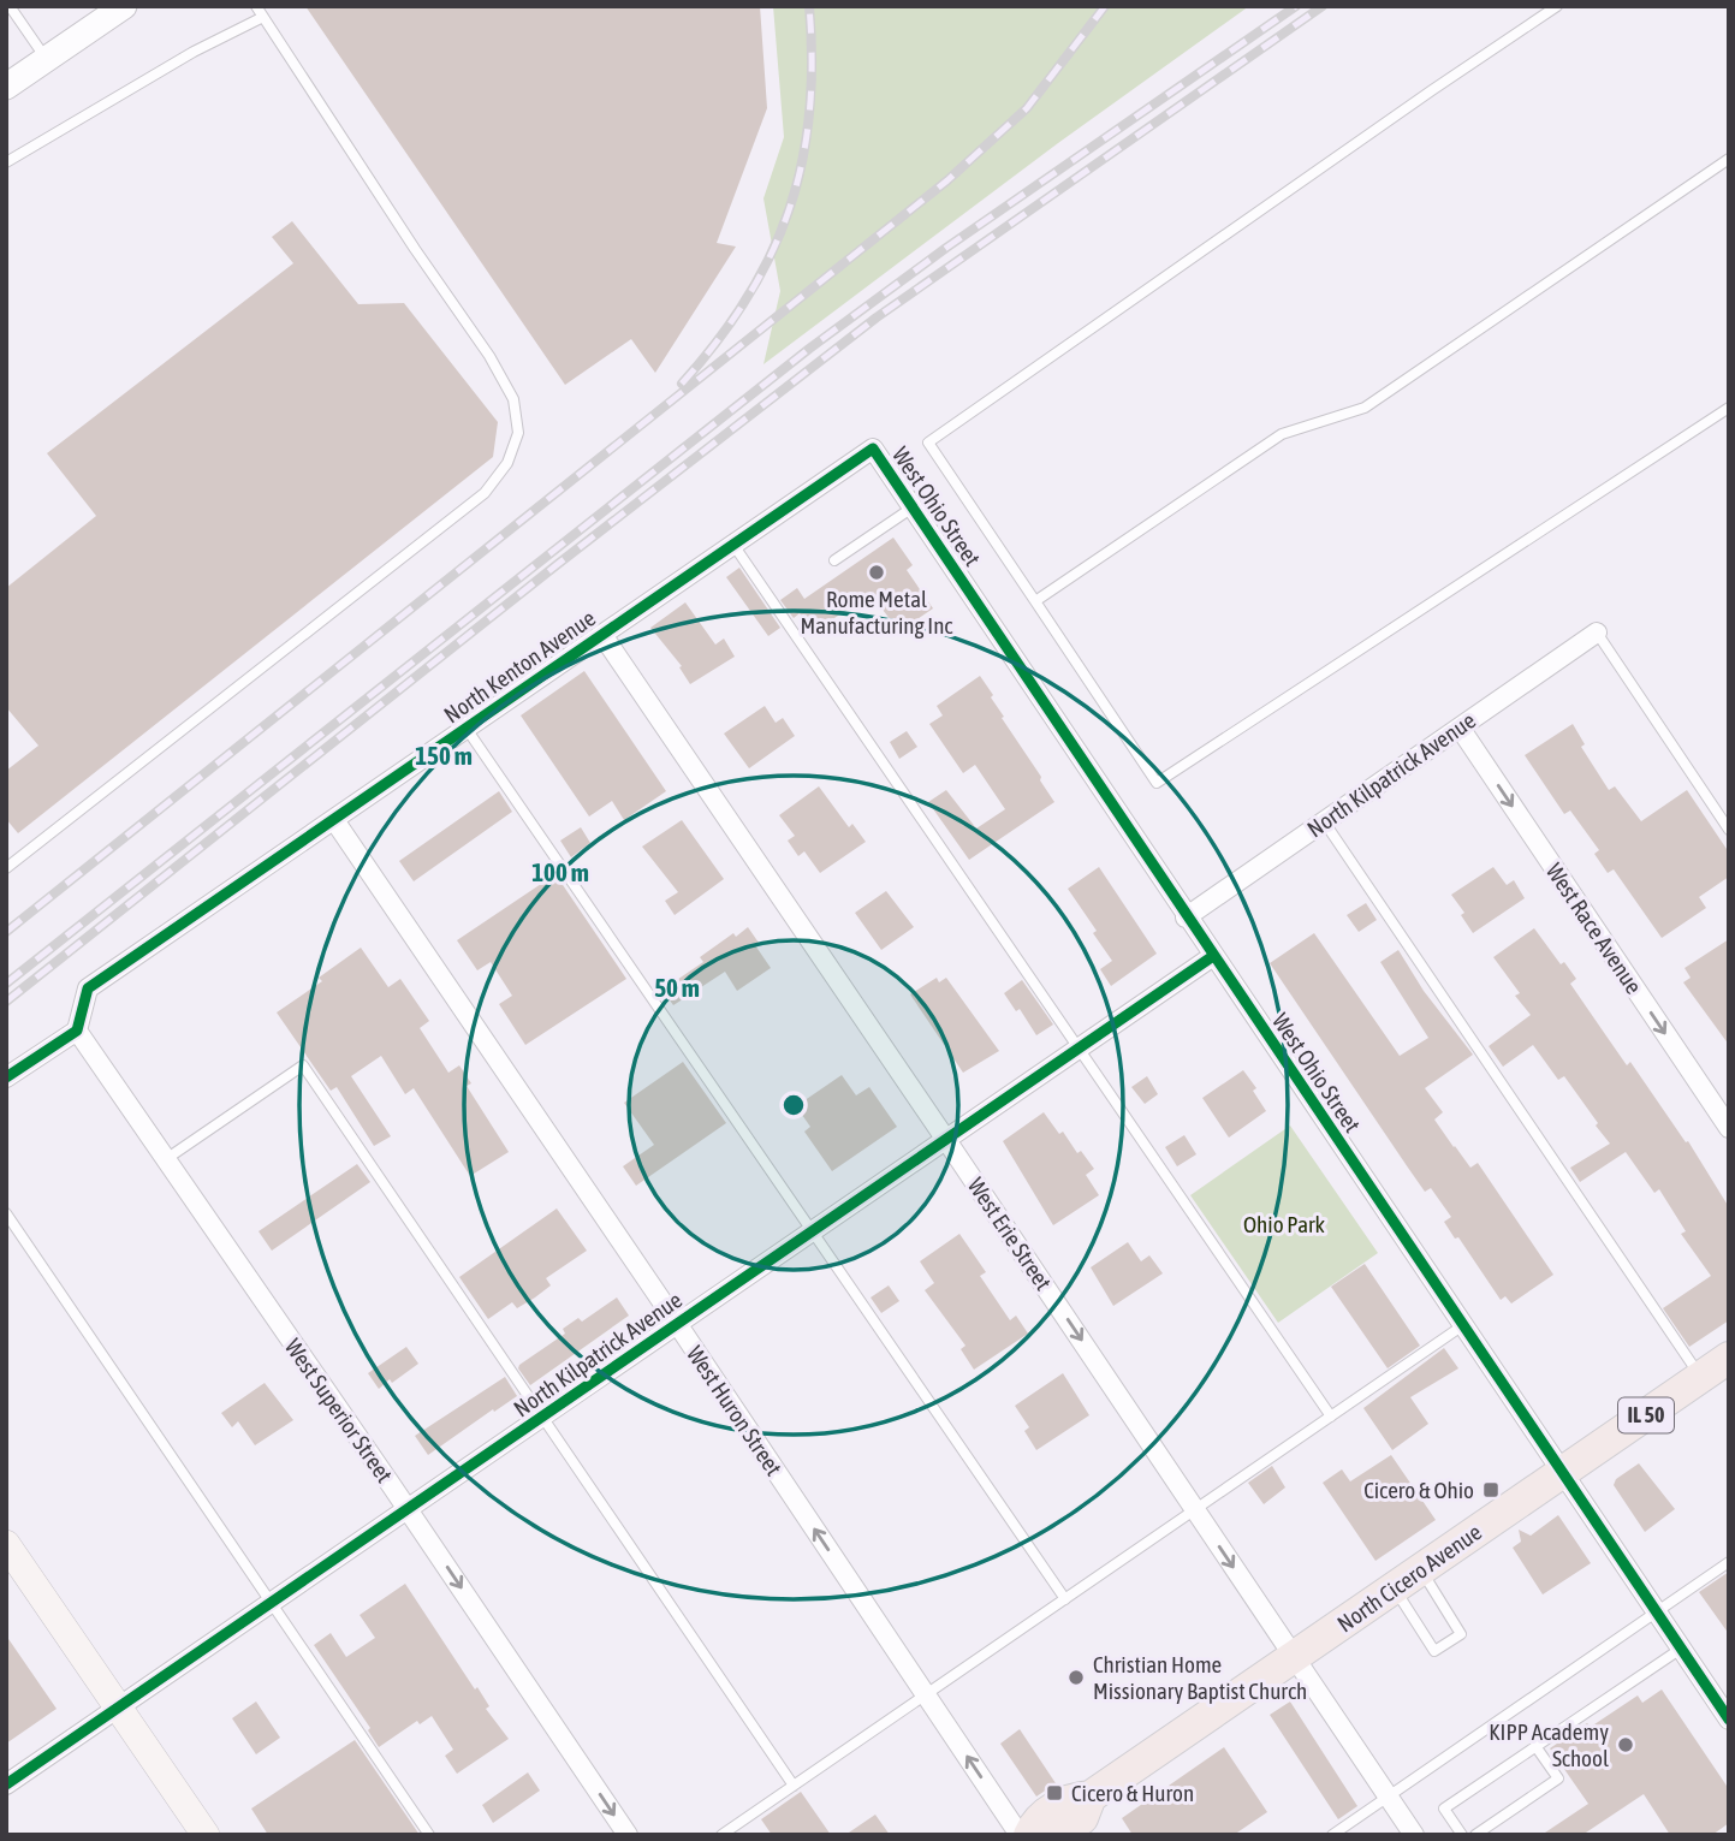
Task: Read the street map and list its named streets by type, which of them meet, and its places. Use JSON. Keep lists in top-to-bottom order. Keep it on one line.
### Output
{"streets":{"main road":["IL 50","North Cicero Avenue"],"street":["West Ohio Street","North Kenton Avenue","North Kilpatrick Avenue","West Race Avenue","West Erie Street","West Superior Street","West Huron Street"]},"crossings":[["West Ohio Street","North Kenton Avenue"],["West Ohio Street","North Kilpatrick Avenue"],["West Ohio Street","North Cicero Avenue"],["North Kenton Avenue","West Erie Street"],["North Kenton Avenue","West Superior Street"],["North Kenton Avenue","West Huron Street"],["North Kilpatrick Avenue","West Race Avenue"],["North Kilpatrick Avenue","West Erie Street"],["North Kilpatrick Avenue","West Superior Street"],["North Kilpatrick Avenue","West Huron Street"],["West Erie Street","North Cicero Avenue"]],"one_way":["West Race Avenue","West Erie Street","West Superior Street","West Huron Street"],"parks":["Ohio Park"],"places":{"other":["Rome Metal Manufacturing Inc","Christian Home Missionary Baptist Church","KIPP Academy School"],"transit":["Cicero & Ohio","Cicero & Huron"]},"rings":["150 m","100 m","50 m"]}
